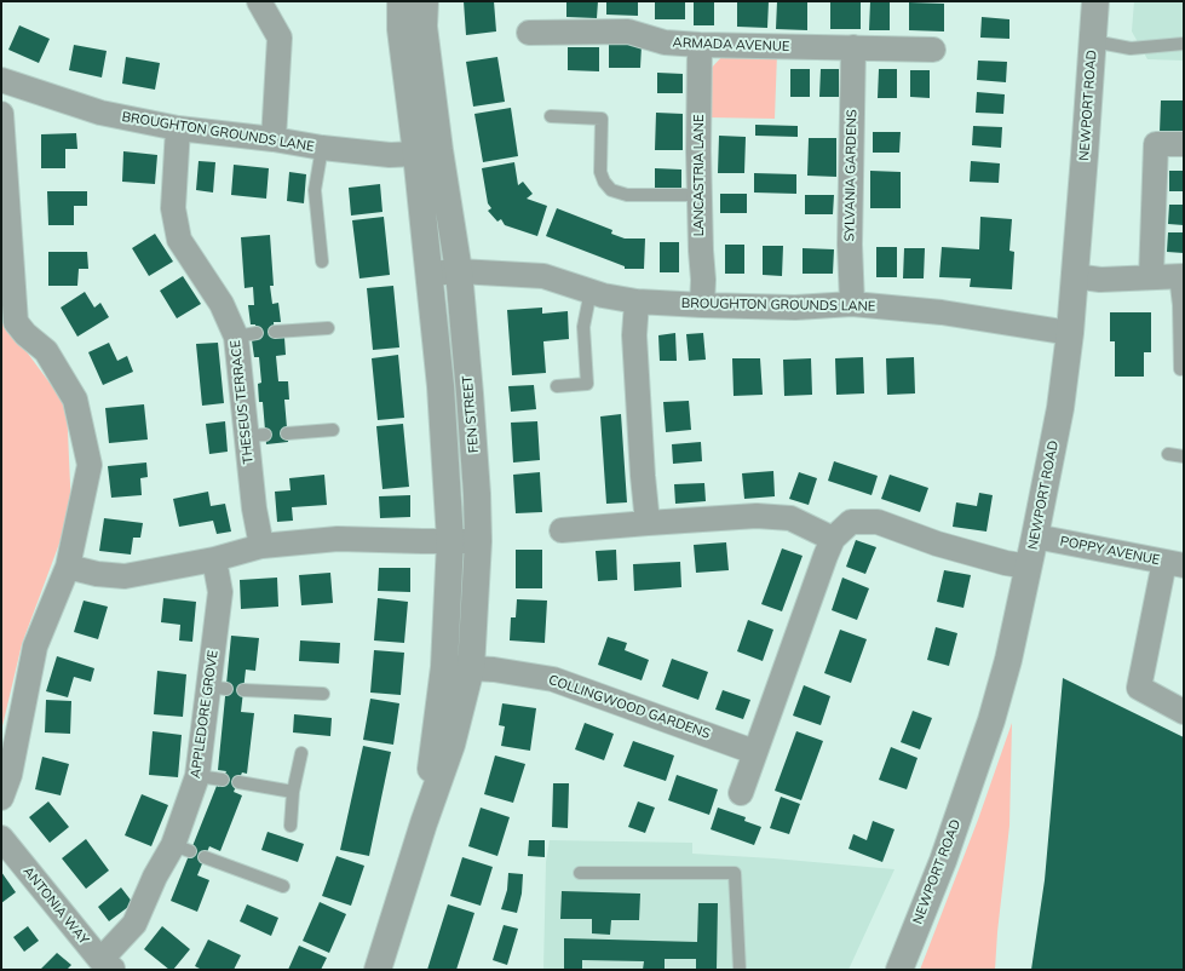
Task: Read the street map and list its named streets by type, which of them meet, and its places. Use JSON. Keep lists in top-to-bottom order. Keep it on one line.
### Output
{"streets":{"street":["ARMADA AVENUE","NEWPORT ROAD","BROUGHTON GROUNDS LANE","LANCASTRIA LANE","SYLVANIA GARDENS","THESEUS TERRACE","FEN STREET","POPPY AVENUE","COLLINGWOOD GARDENS","APPLEDORE GROVE","ANTONIA WAY"]},"crossings":[["ARMADA AVENUE","LANCASTRIA LANE"],["ARMADA AVENUE","SYLVANIA GARDENS"],["NEWPORT ROAD","BROUGHTON GROUNDS LANE"],["NEWPORT ROAD","POPPY AVENUE"],["BROUGHTON GROUNDS LANE","LANCASTRIA LANE"],["BROUGHTON GROUNDS LANE","SYLVANIA GARDENS"],["BROUGHTON GROUNDS LANE","THESEUS TERRACE"],["BROUGHTON GROUNDS LANE","FEN STREET"],["FEN STREET","COLLINGWOOD GARDENS"],["APPLEDORE GROVE","ANTONIA WAY"]]}
